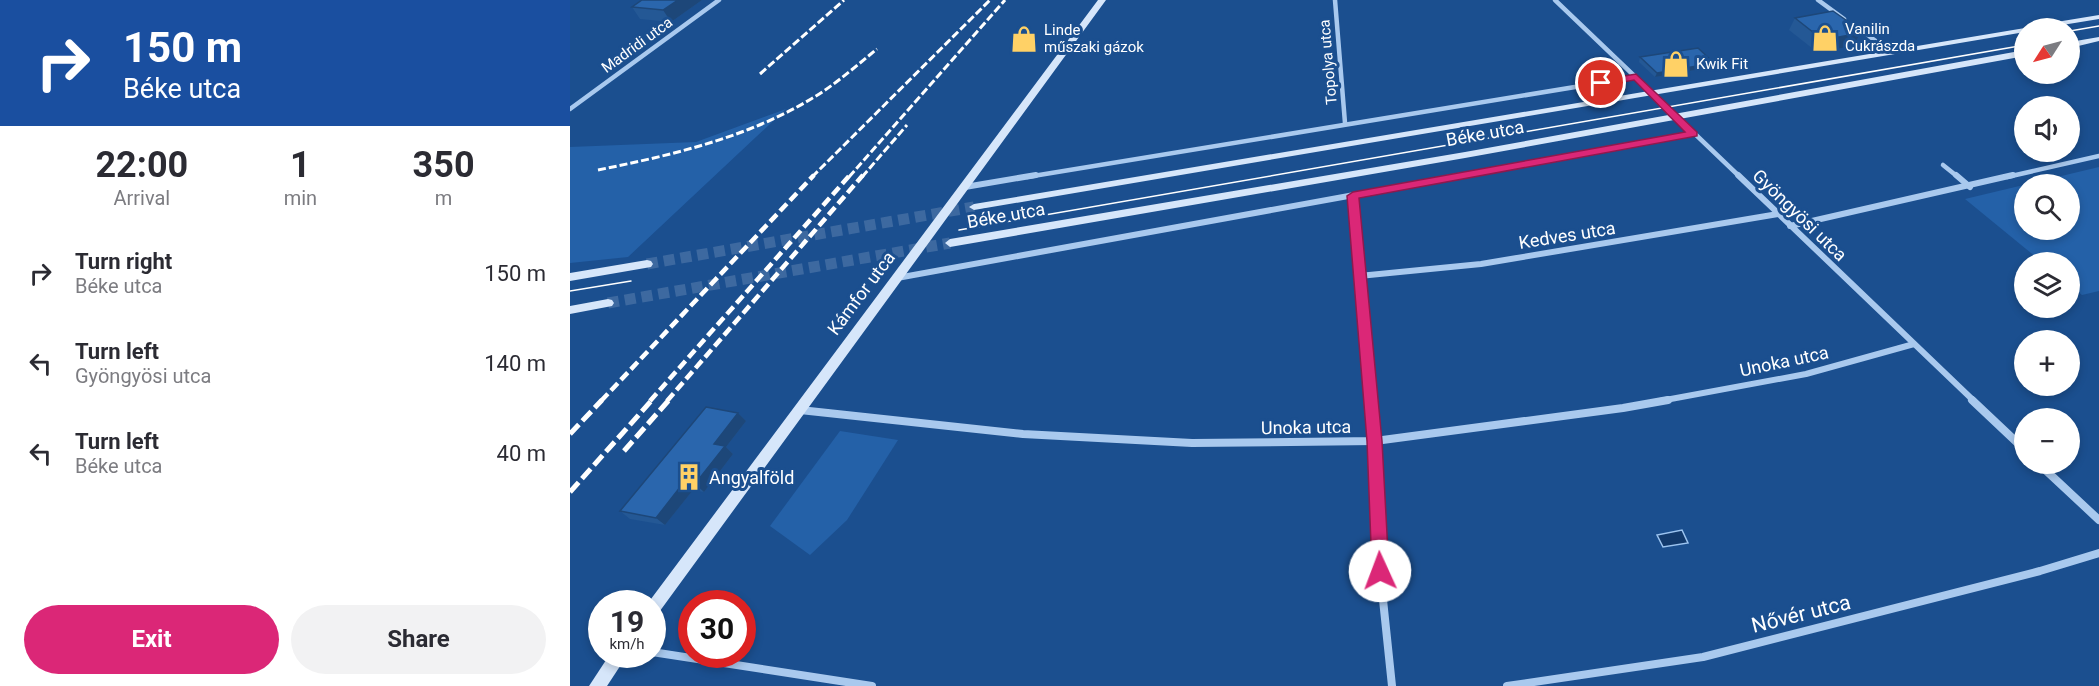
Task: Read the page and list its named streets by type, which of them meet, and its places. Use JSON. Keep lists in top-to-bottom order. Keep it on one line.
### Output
{"streets":{"main road":["Béke utca","Kámfor utca"],"street":["Madridi utca","Topolya utca","Gyöngyösi utca","Kedves utca","Unoka utca","Nővér utca"]},"crossings":[["Topolya utca","Béke utca"],["Béke utca","Gyöngyösi utca"],["Béke utca","Kámfor utca"],["Gyöngyösi utca","Kedves utca"],["Gyöngyösi utca","Unoka utca"],["Kámfor utca","Unoka utca"]],"places":{"shop":["Vanilin Cukrászda","Linde műszaki gázok","Kwik Fit"],"building":["Angyalföld"]},"north":"bottom left","page":{"turn":["150 m","Béke utca"],"map_buttons":["+","−"],"eta":["22:00","Arrival","1","min","350","m"],"list":[{"name":"Turn right","note":"Béke utca","value":"150 m"},{"name":"Turn left","note":"Gyöngyösi utca","value":"140 m"},{"name":"Turn left","note":"Béke utca","value":"40 m"}],"speed":"19 km/h","limit":"30","buttons":["Exit","Share"]}}
